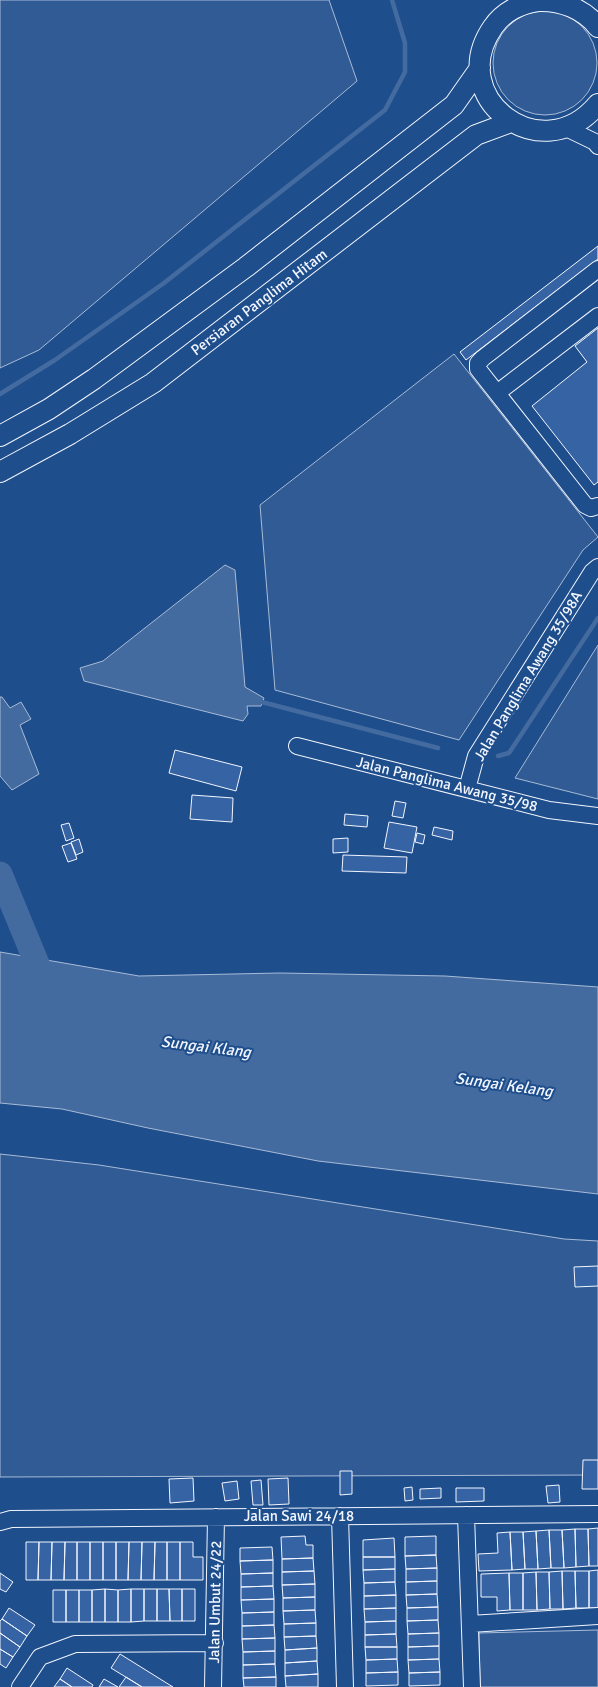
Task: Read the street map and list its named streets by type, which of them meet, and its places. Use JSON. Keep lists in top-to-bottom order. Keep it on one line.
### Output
{"streets":{"main road":["Persiaran Panglima Hitam"],"street":["Jalan Panglima Awang 35/98A","Jalan Panglima Awang 35/98","Jalan Sawi 24/18","Jalan Umbut 24/22"]},"crossings":[["Jalan Panglima Awang 35/98A","Jalan Panglima Awang 35/98"],["Jalan Sawi 24/18","Jalan Umbut 24/22"]],"water":["Sungai Klang","Sungai Kelang"]}
